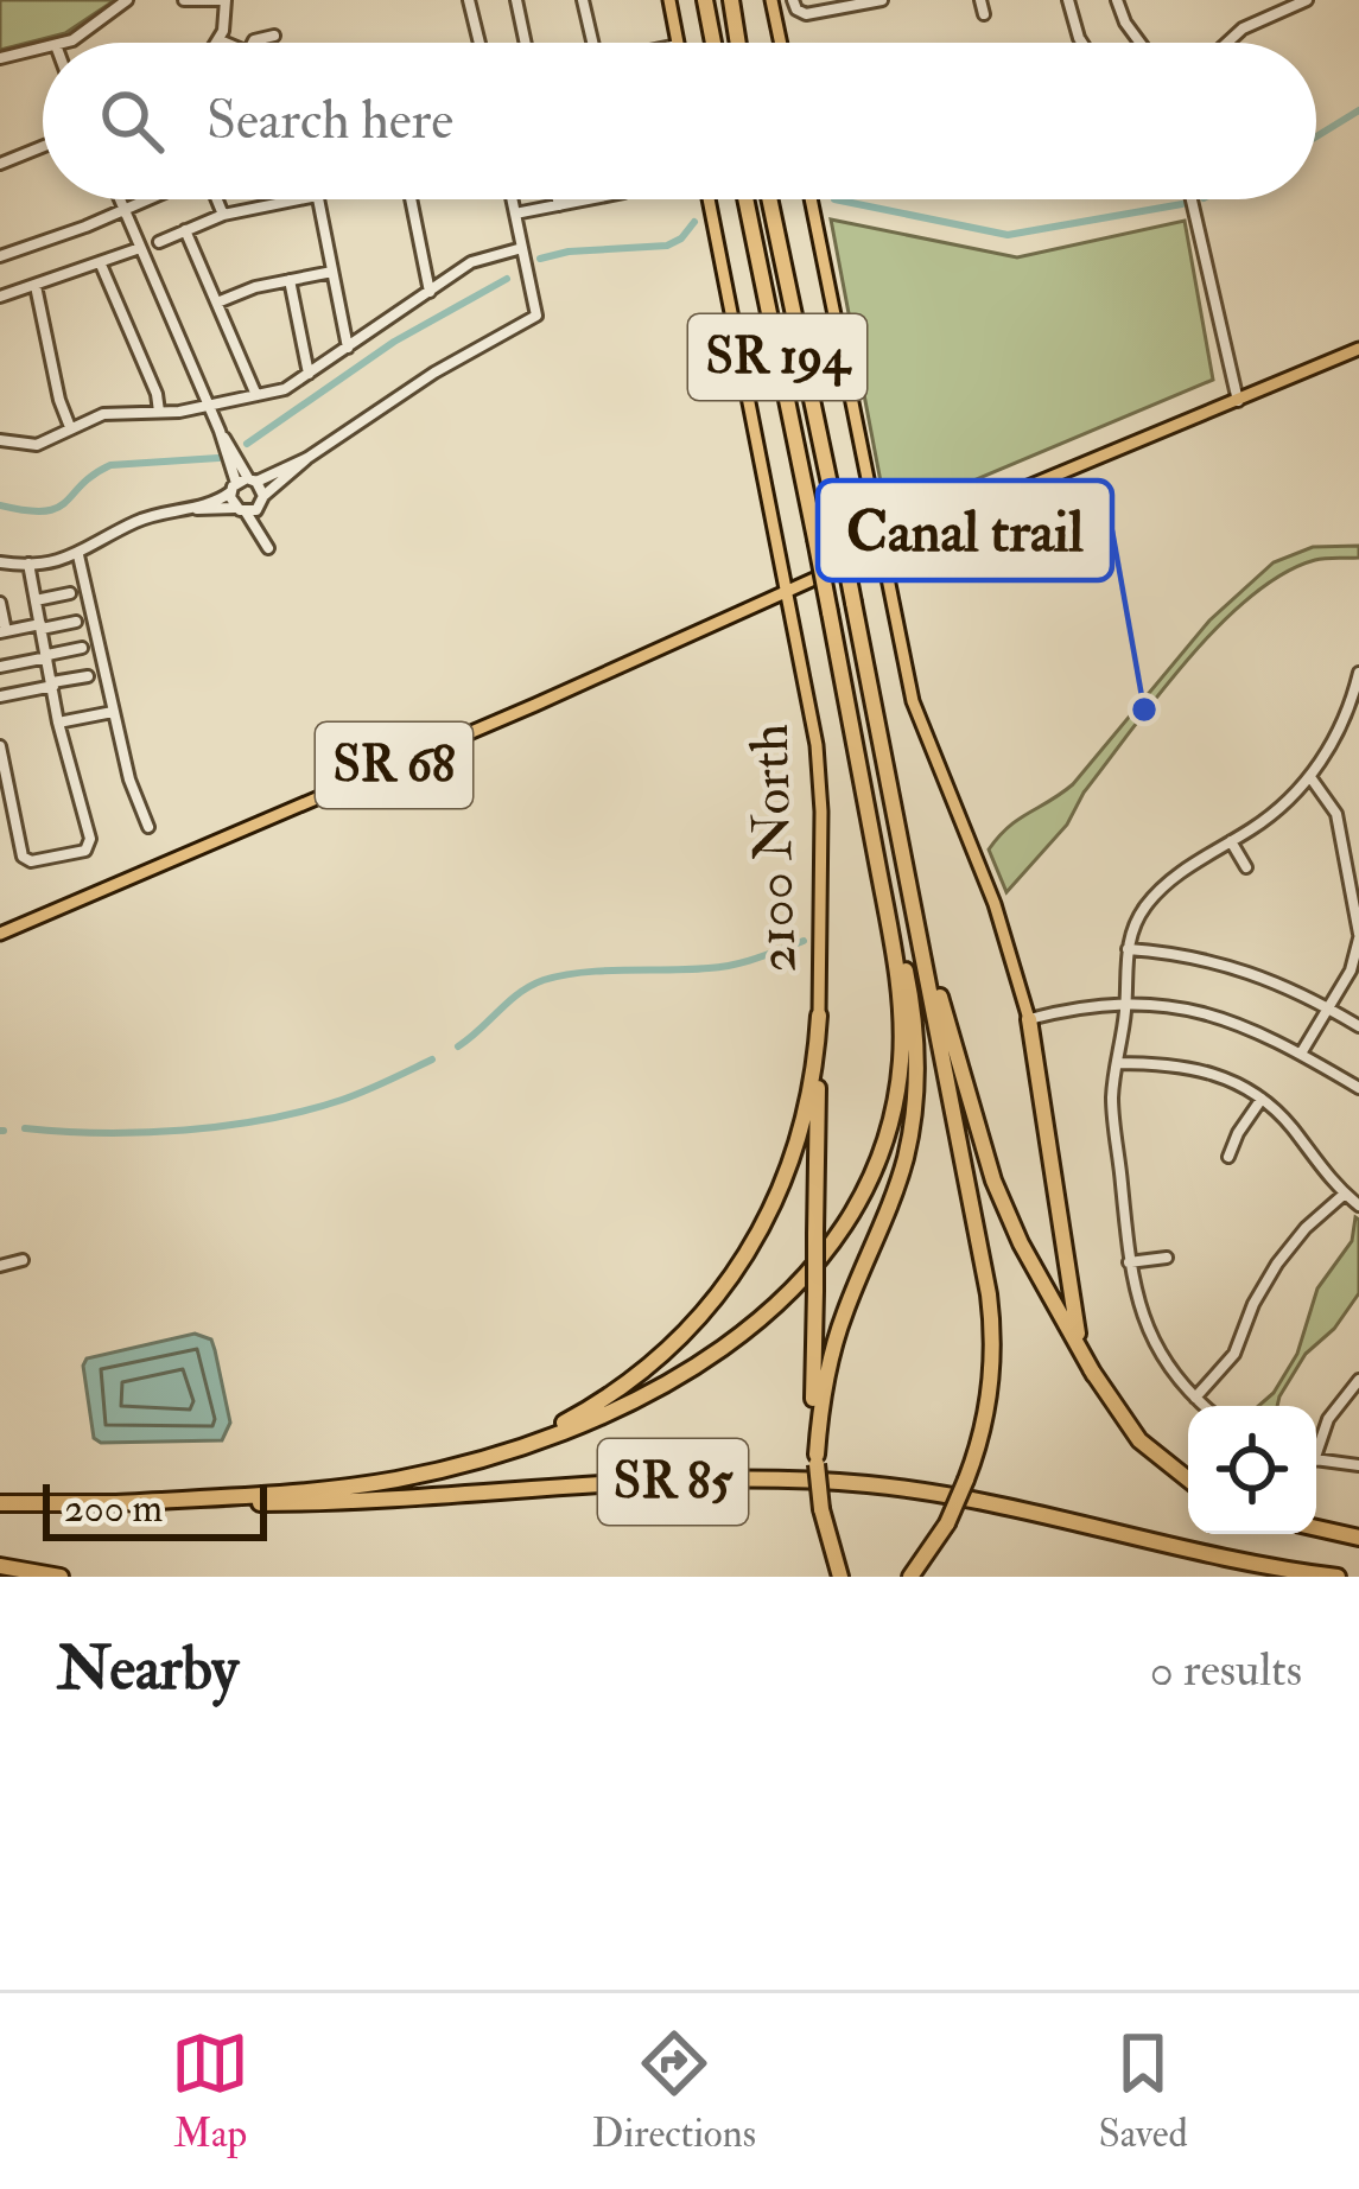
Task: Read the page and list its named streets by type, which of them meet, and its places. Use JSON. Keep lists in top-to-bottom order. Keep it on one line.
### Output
{"streets":{"highway":["SR 194","SR 85"],"main road":["SR 68","2100 North"]},"crossings":[["SR 68","2100 North"]],"places":["Canal trail"],"scale_bar":"200 m","page":{"search":"Search here","scale":"200 m","heading":["Nearby","0 results"],"nav":["Map","Directions","Saved"]}}
